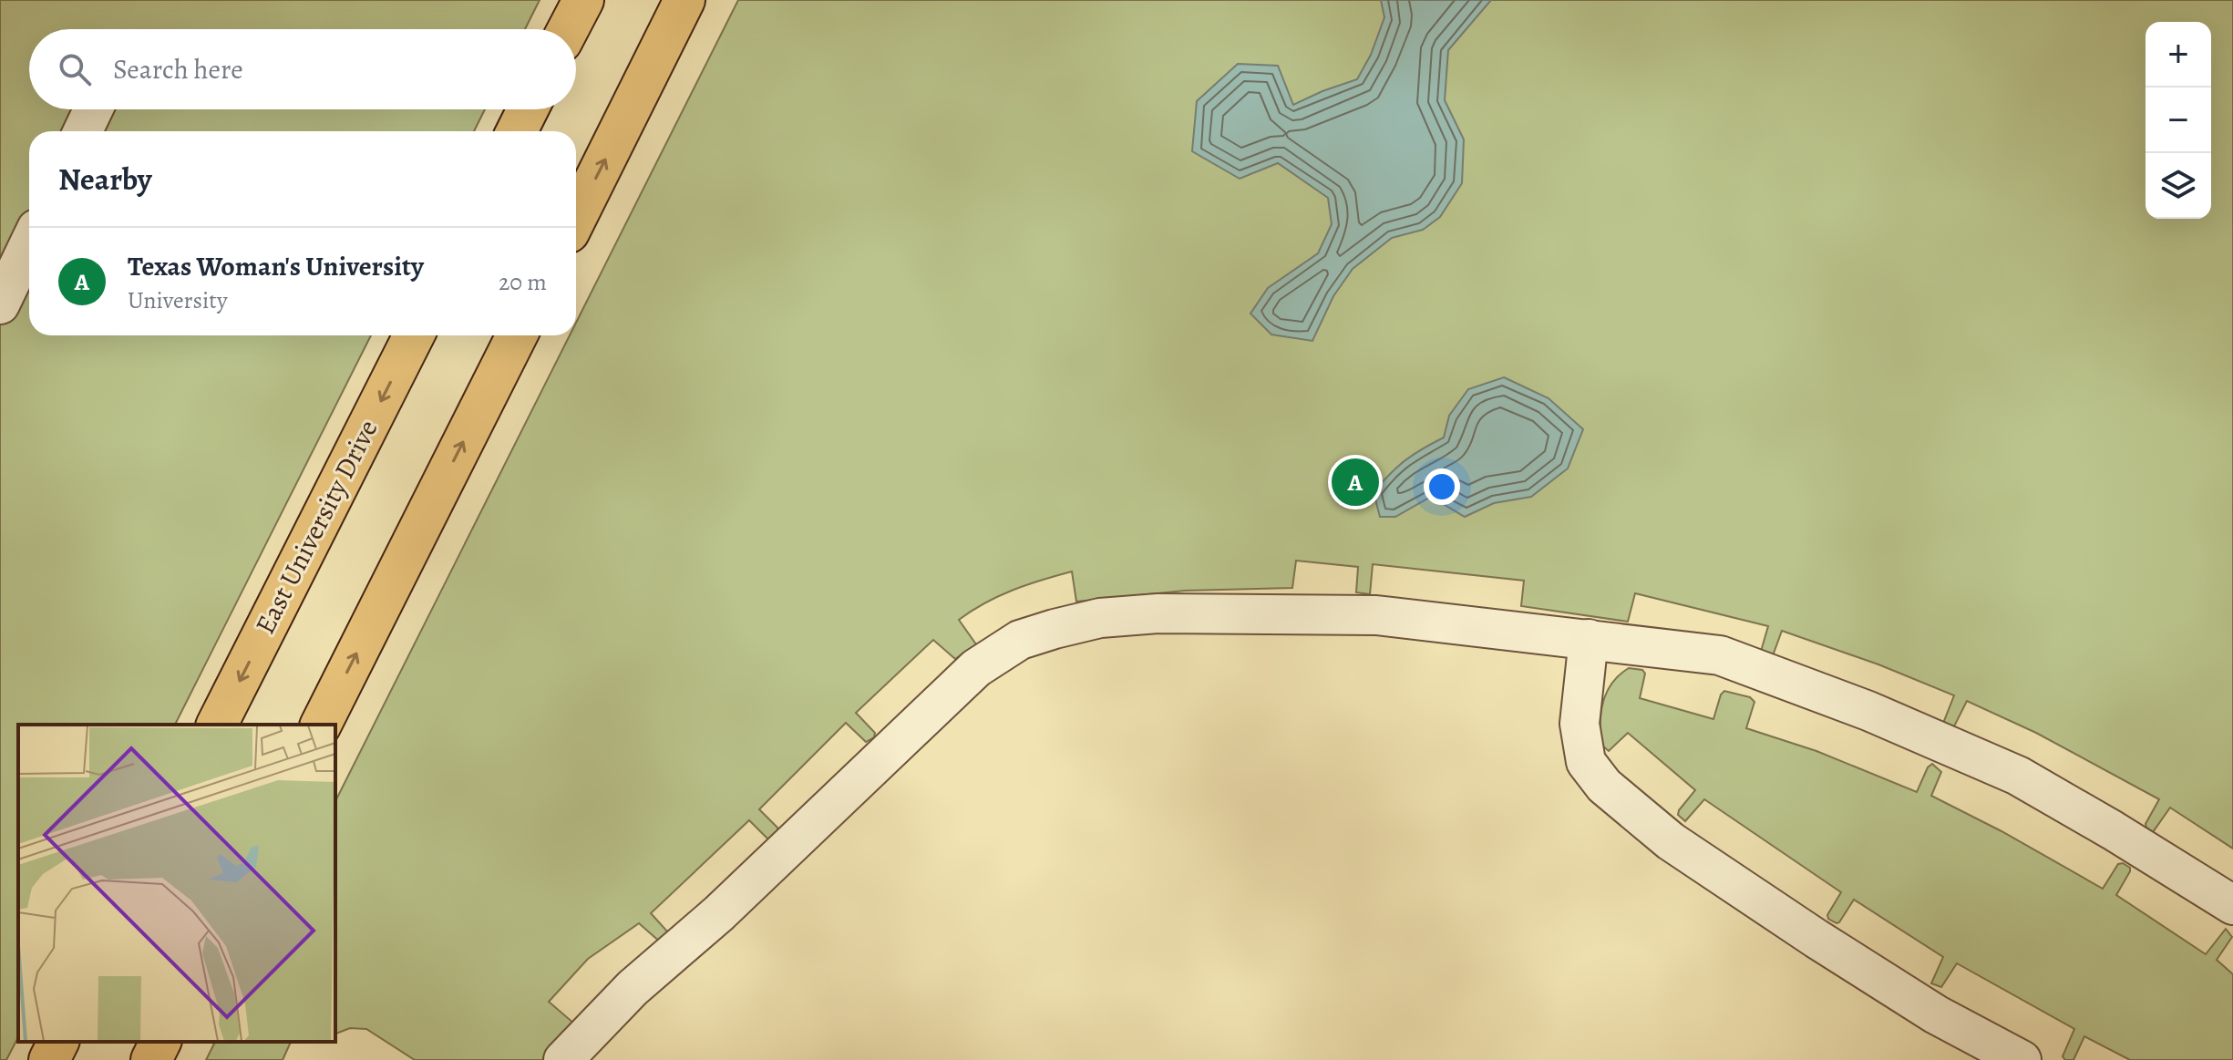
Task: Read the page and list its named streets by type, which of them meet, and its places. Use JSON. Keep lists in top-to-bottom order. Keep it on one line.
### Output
{"streets":{"main road":["East University Drive"]},"page":{"map_buttons":["+","−"],"search":"Search here","heading":"Nearby","list":[{"mark":"A","name":"Texas Woman's University","note":"University","value":"20 m"}],"pins":"A"}}
